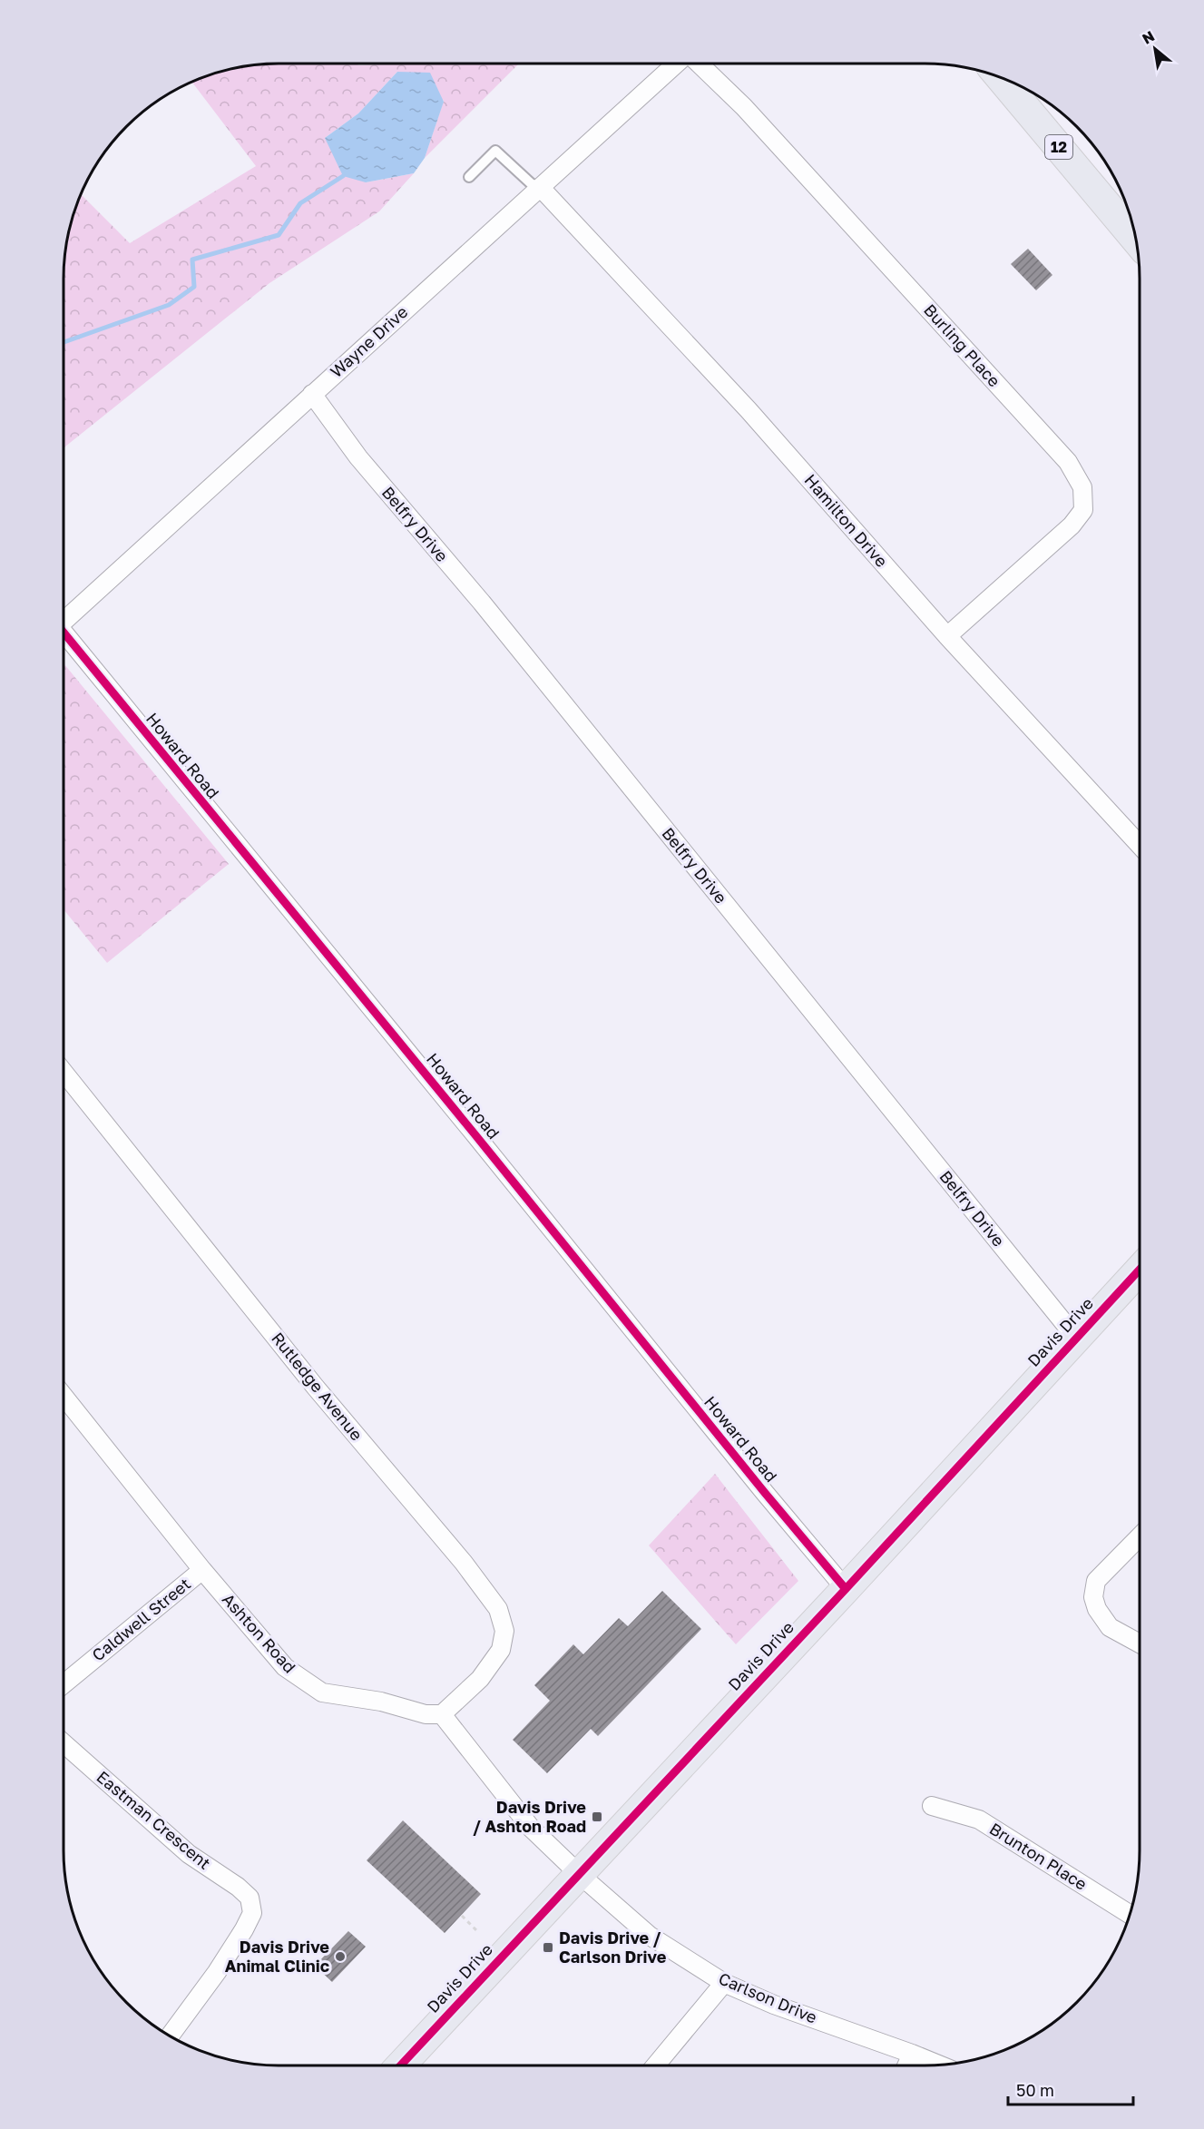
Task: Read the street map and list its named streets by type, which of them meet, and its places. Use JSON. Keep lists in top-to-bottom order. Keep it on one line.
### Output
{"streets":{"main road":["12","Davis Drive"],"street":["Wayne Drive","Burling Place","Hamilton Drive","Belfry Drive","Howard Road","Rutledge Avenue","Caldwell Street","Ashton Road","Eastman Crescent","Brunton Place","Carlson Drive"]},"crossings":[["Wayne Drive","Hamilton Drive"],["Wayne Drive","Belfry Drive"],["Burling Place","Hamilton Drive"],["Belfry Drive","Davis Drive"],["Howard Road","Davis Drive"],["Davis Drive","Carlson Drive"],["Rutledge Avenue","Ashton Road"],["Caldwell Street","Ashton Road"]],"places":{"transit":["Davis Drive / Ashton Road","Davis Drive / Carlson Drive"],"other":["Davis Drive Animal Clinic"]},"scale_bar":"50 m","north":"top left"}
